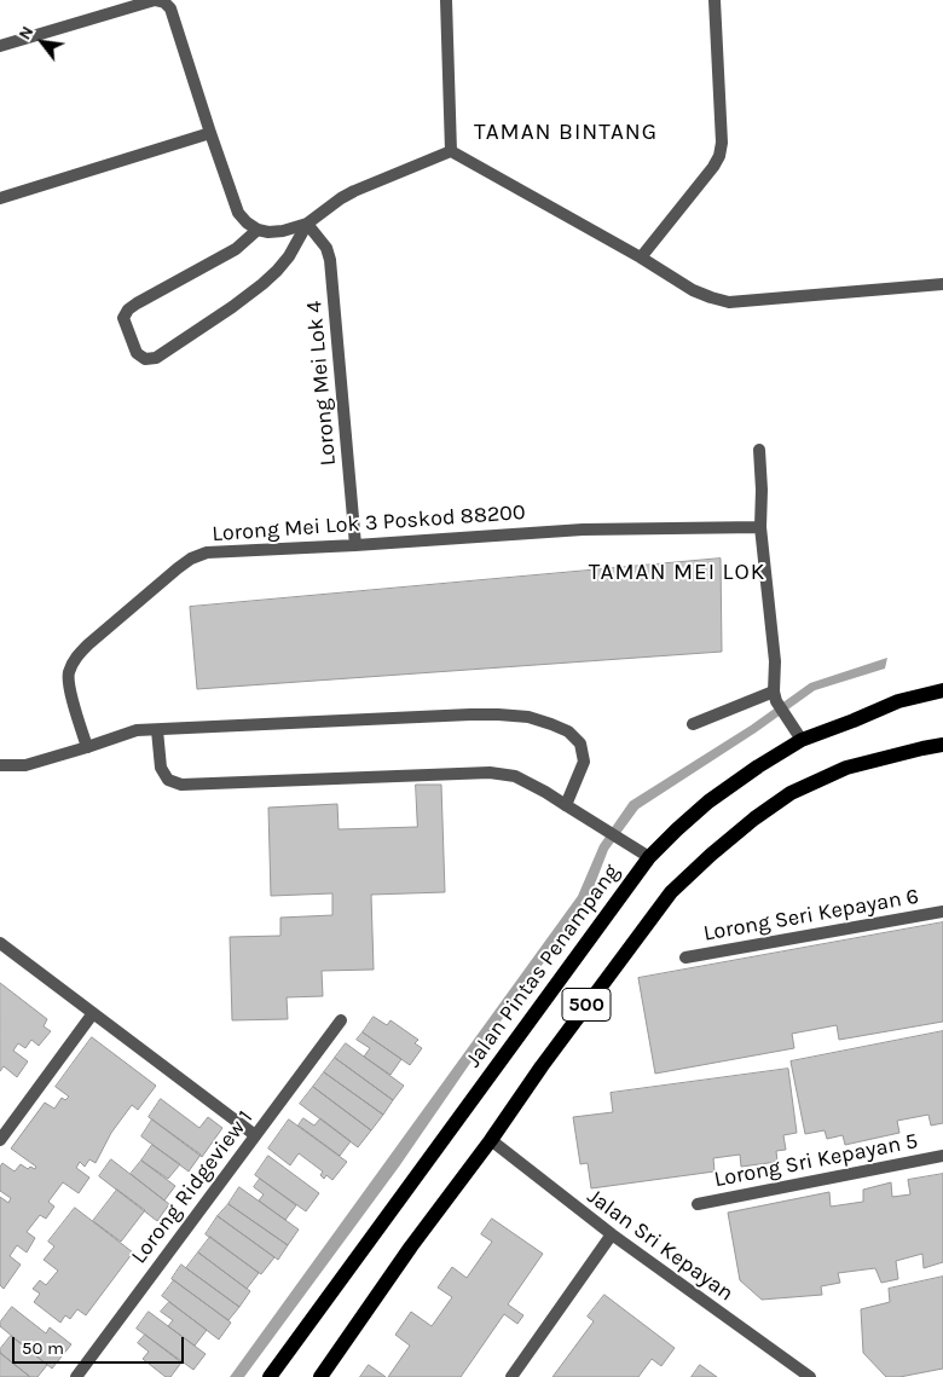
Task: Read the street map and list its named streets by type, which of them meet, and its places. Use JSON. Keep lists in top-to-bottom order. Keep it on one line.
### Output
{"streets":{"main road":["Jalan Pintas Penampang","500"],"street":["Lorong Mei Lok 4","Lorong Mei Lok 3 Poskod 88200","Lorong Seri Kepayan 6","Lorong Sri Kepayan 5","Lorong Ridgeview 1","Jalan Sri Kepayan"]},"crossings":[["Lorong Mei Lok 4","Lorong Mei Lok 3 Poskod 88200"],["500","Jalan Sri Kepayan"]],"districts":["TAMAN BINTANG","TAMAN MEI LOK"],"scale_bar":"50 m","north":"top left"}
